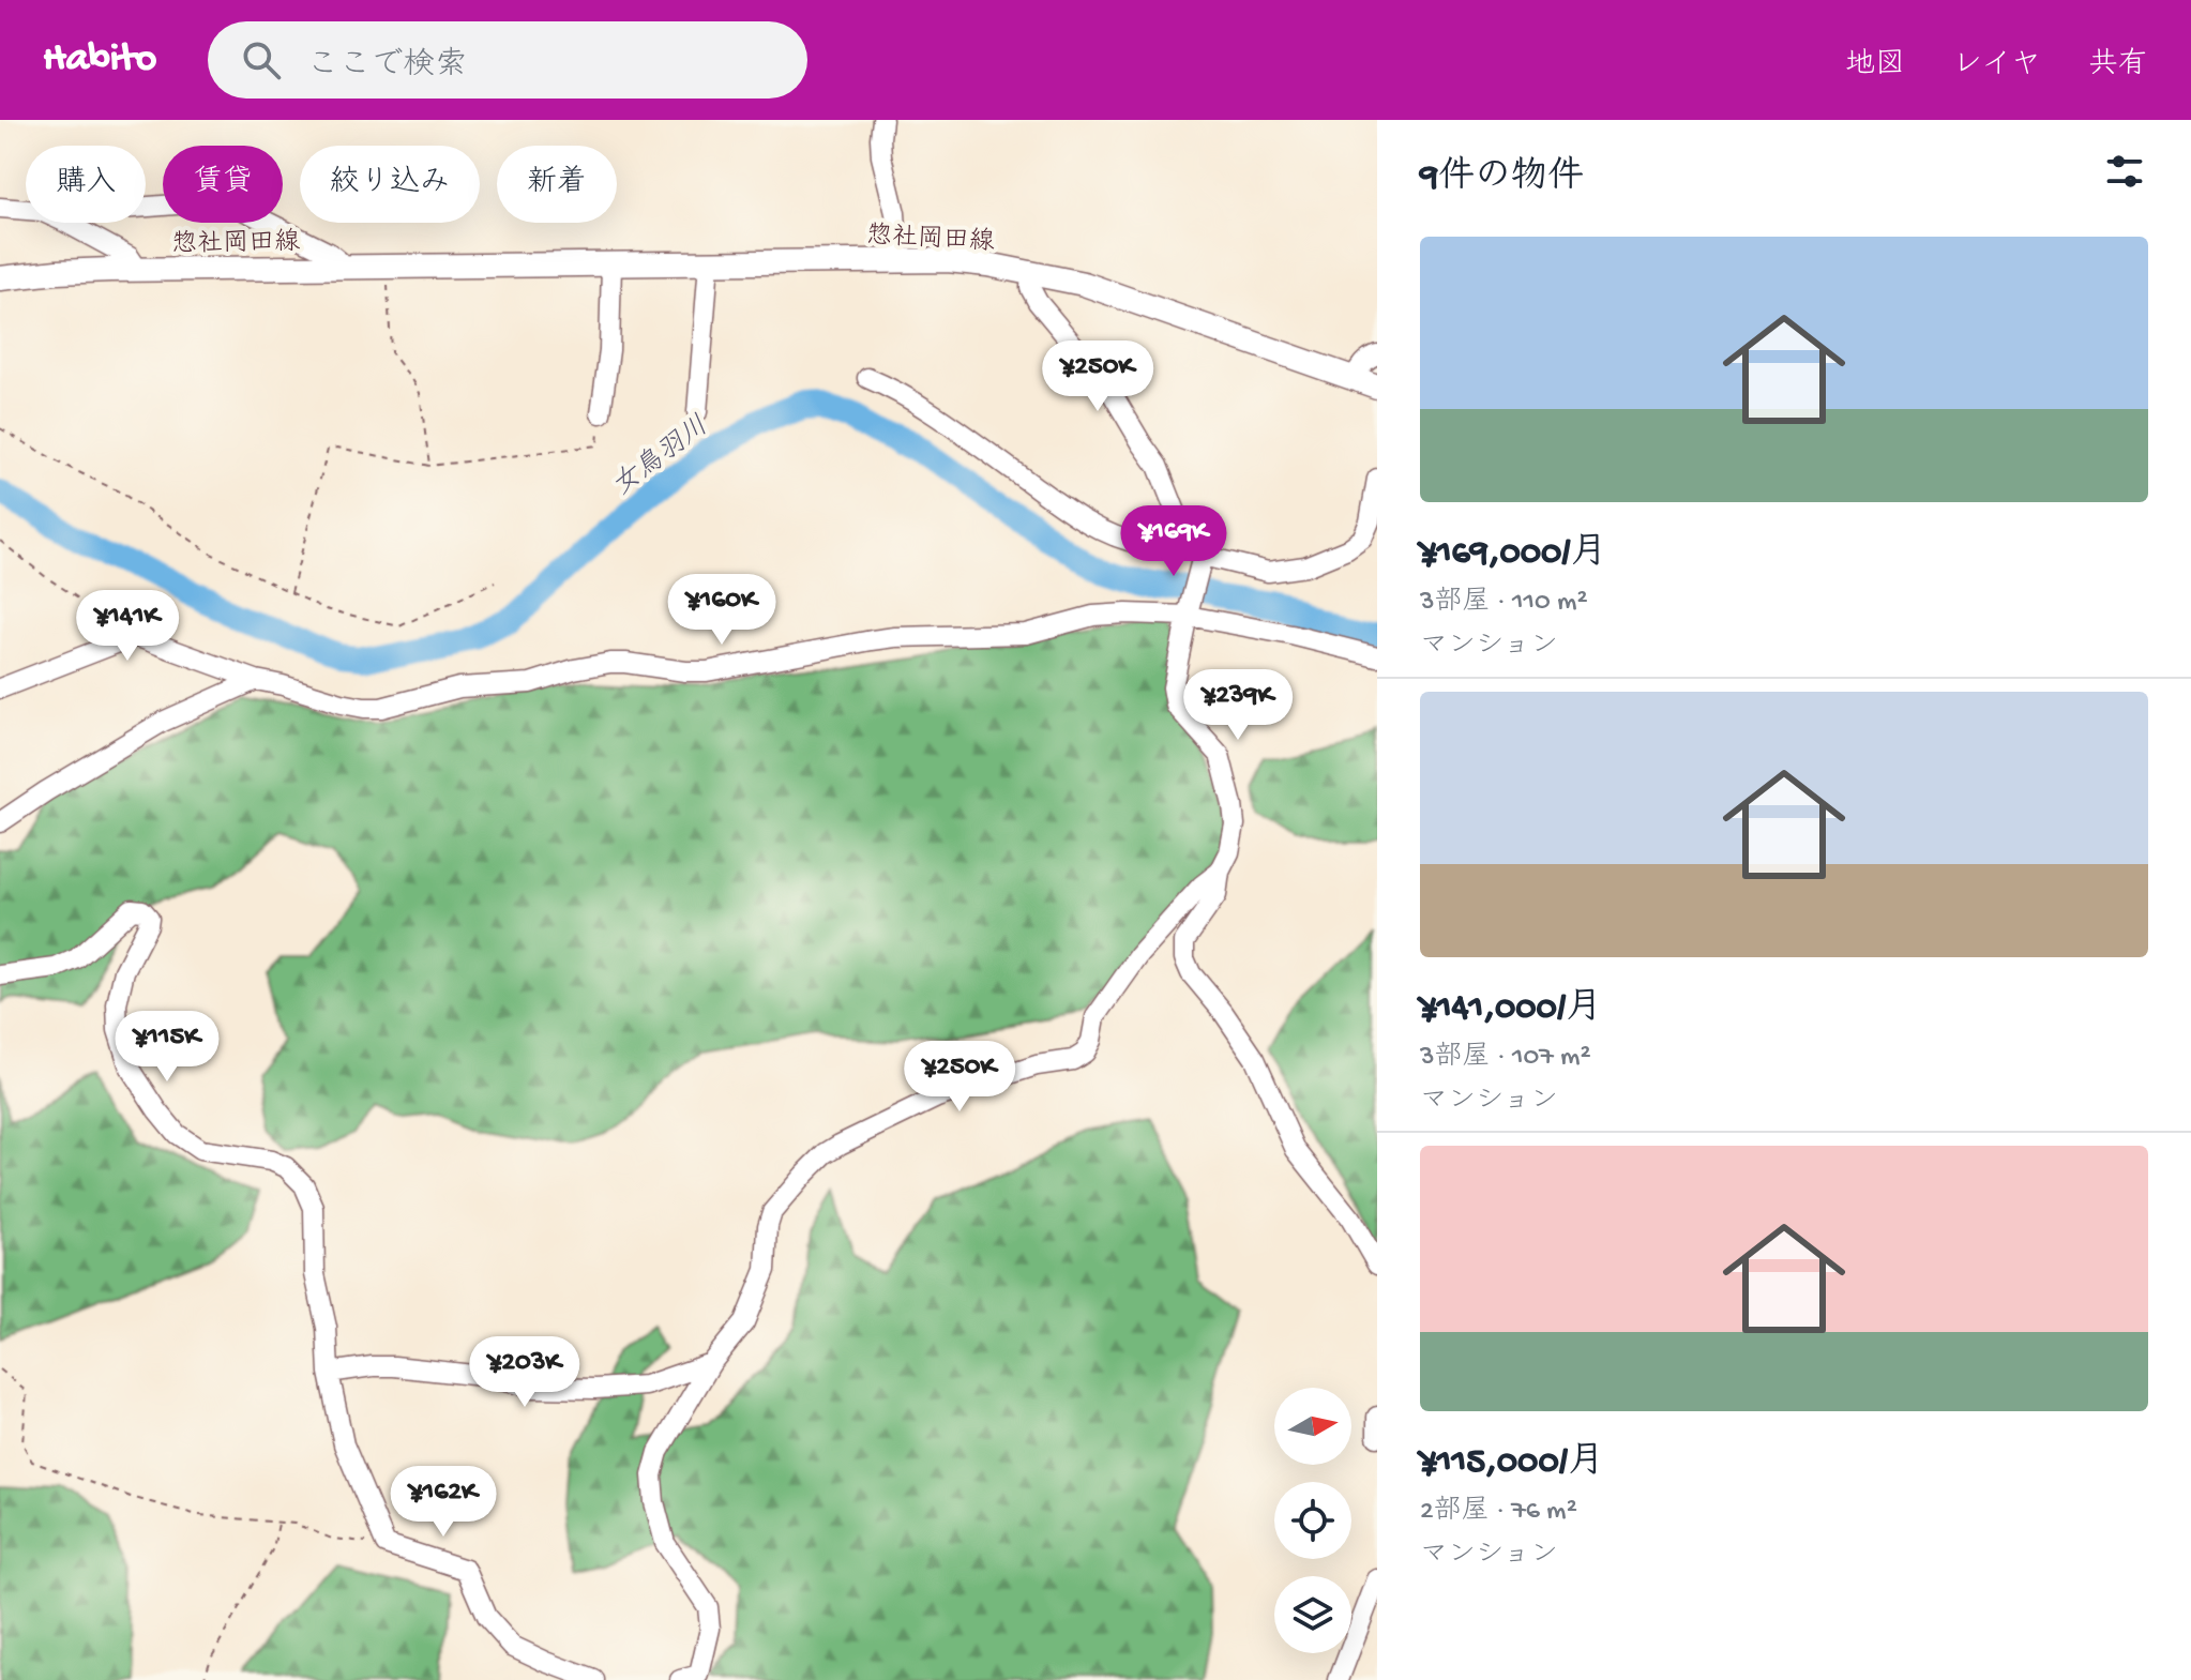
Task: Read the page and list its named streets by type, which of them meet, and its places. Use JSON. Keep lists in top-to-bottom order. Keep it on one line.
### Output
{"streets":{"main road":["惣社岡田線"]},"water":["女鳥羽川"],"north":"right","page":{"header":"Habito","search":"ここで検索","nav":["地図","レイヤ","共有"],"heading":"9件の物件","chip":["購入","賃貸","絞り込み","新着"],"list":[{"name":"¥169,000/月","note":"3部屋 · 110 m² · マンション"},{"name":"¥141,000/月","note":"3部屋 · 107 m² · マンション"},{"name":"¥115,000/月","note":"2部屋 · 76 m² · マンション"}],"price":["¥250K","¥169K","¥160K","¥141K","¥239K","¥115K","¥250K","¥203K","¥162K"]}}
